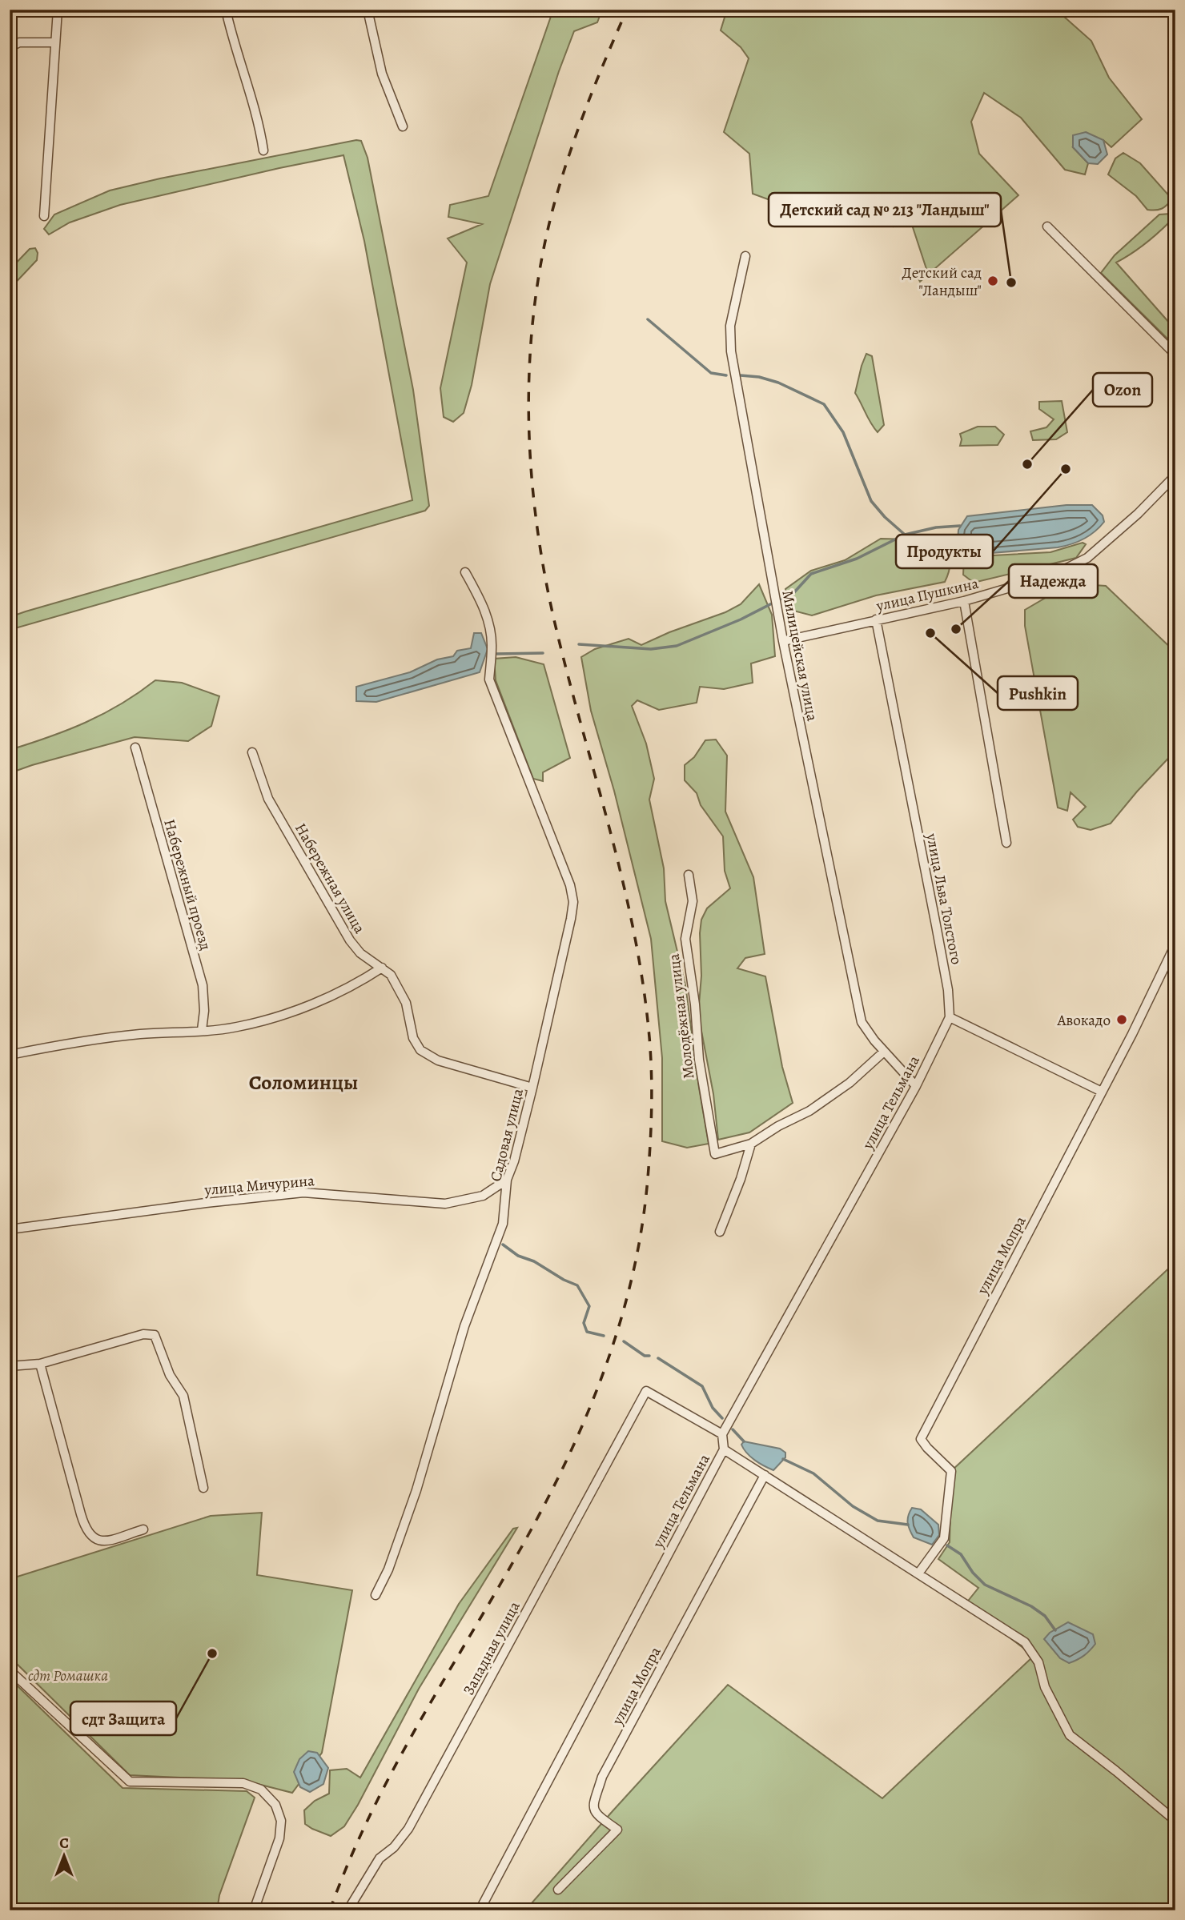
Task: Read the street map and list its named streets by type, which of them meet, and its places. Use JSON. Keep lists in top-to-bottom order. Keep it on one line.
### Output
{"streets":{"street":["улица Пушкина","Милицейская улица","Набережная улица","Набережный проезд","улица Льва Толстого","Молодёжная улица","улица Тельмана","Садовая улица","улица Мичурина","улица Мопра","Западная улица"]},"crossings":[["улица Пушкина","Милицейская улица"],["улица Пушкина","улица Льва Толстого"],["Милицейская улица","улица Тельмана"],["Набережная улица","Садовая улица"],["улица Льва Толстого","улица Тельмана"],["улица Тельмана","Западная улица"],["Садовая улица","улица Мичурина"]],"districts":["Соломинцы"],"parks":["сдт Ромашка"],"places":["Детский сад \"Ландыш\"","Детский сад № 213 \"Ландыш\"","Ozon","Продукты","Надежда","Pushkin","Авокадо","сдт Защита"],"north":"top"}
